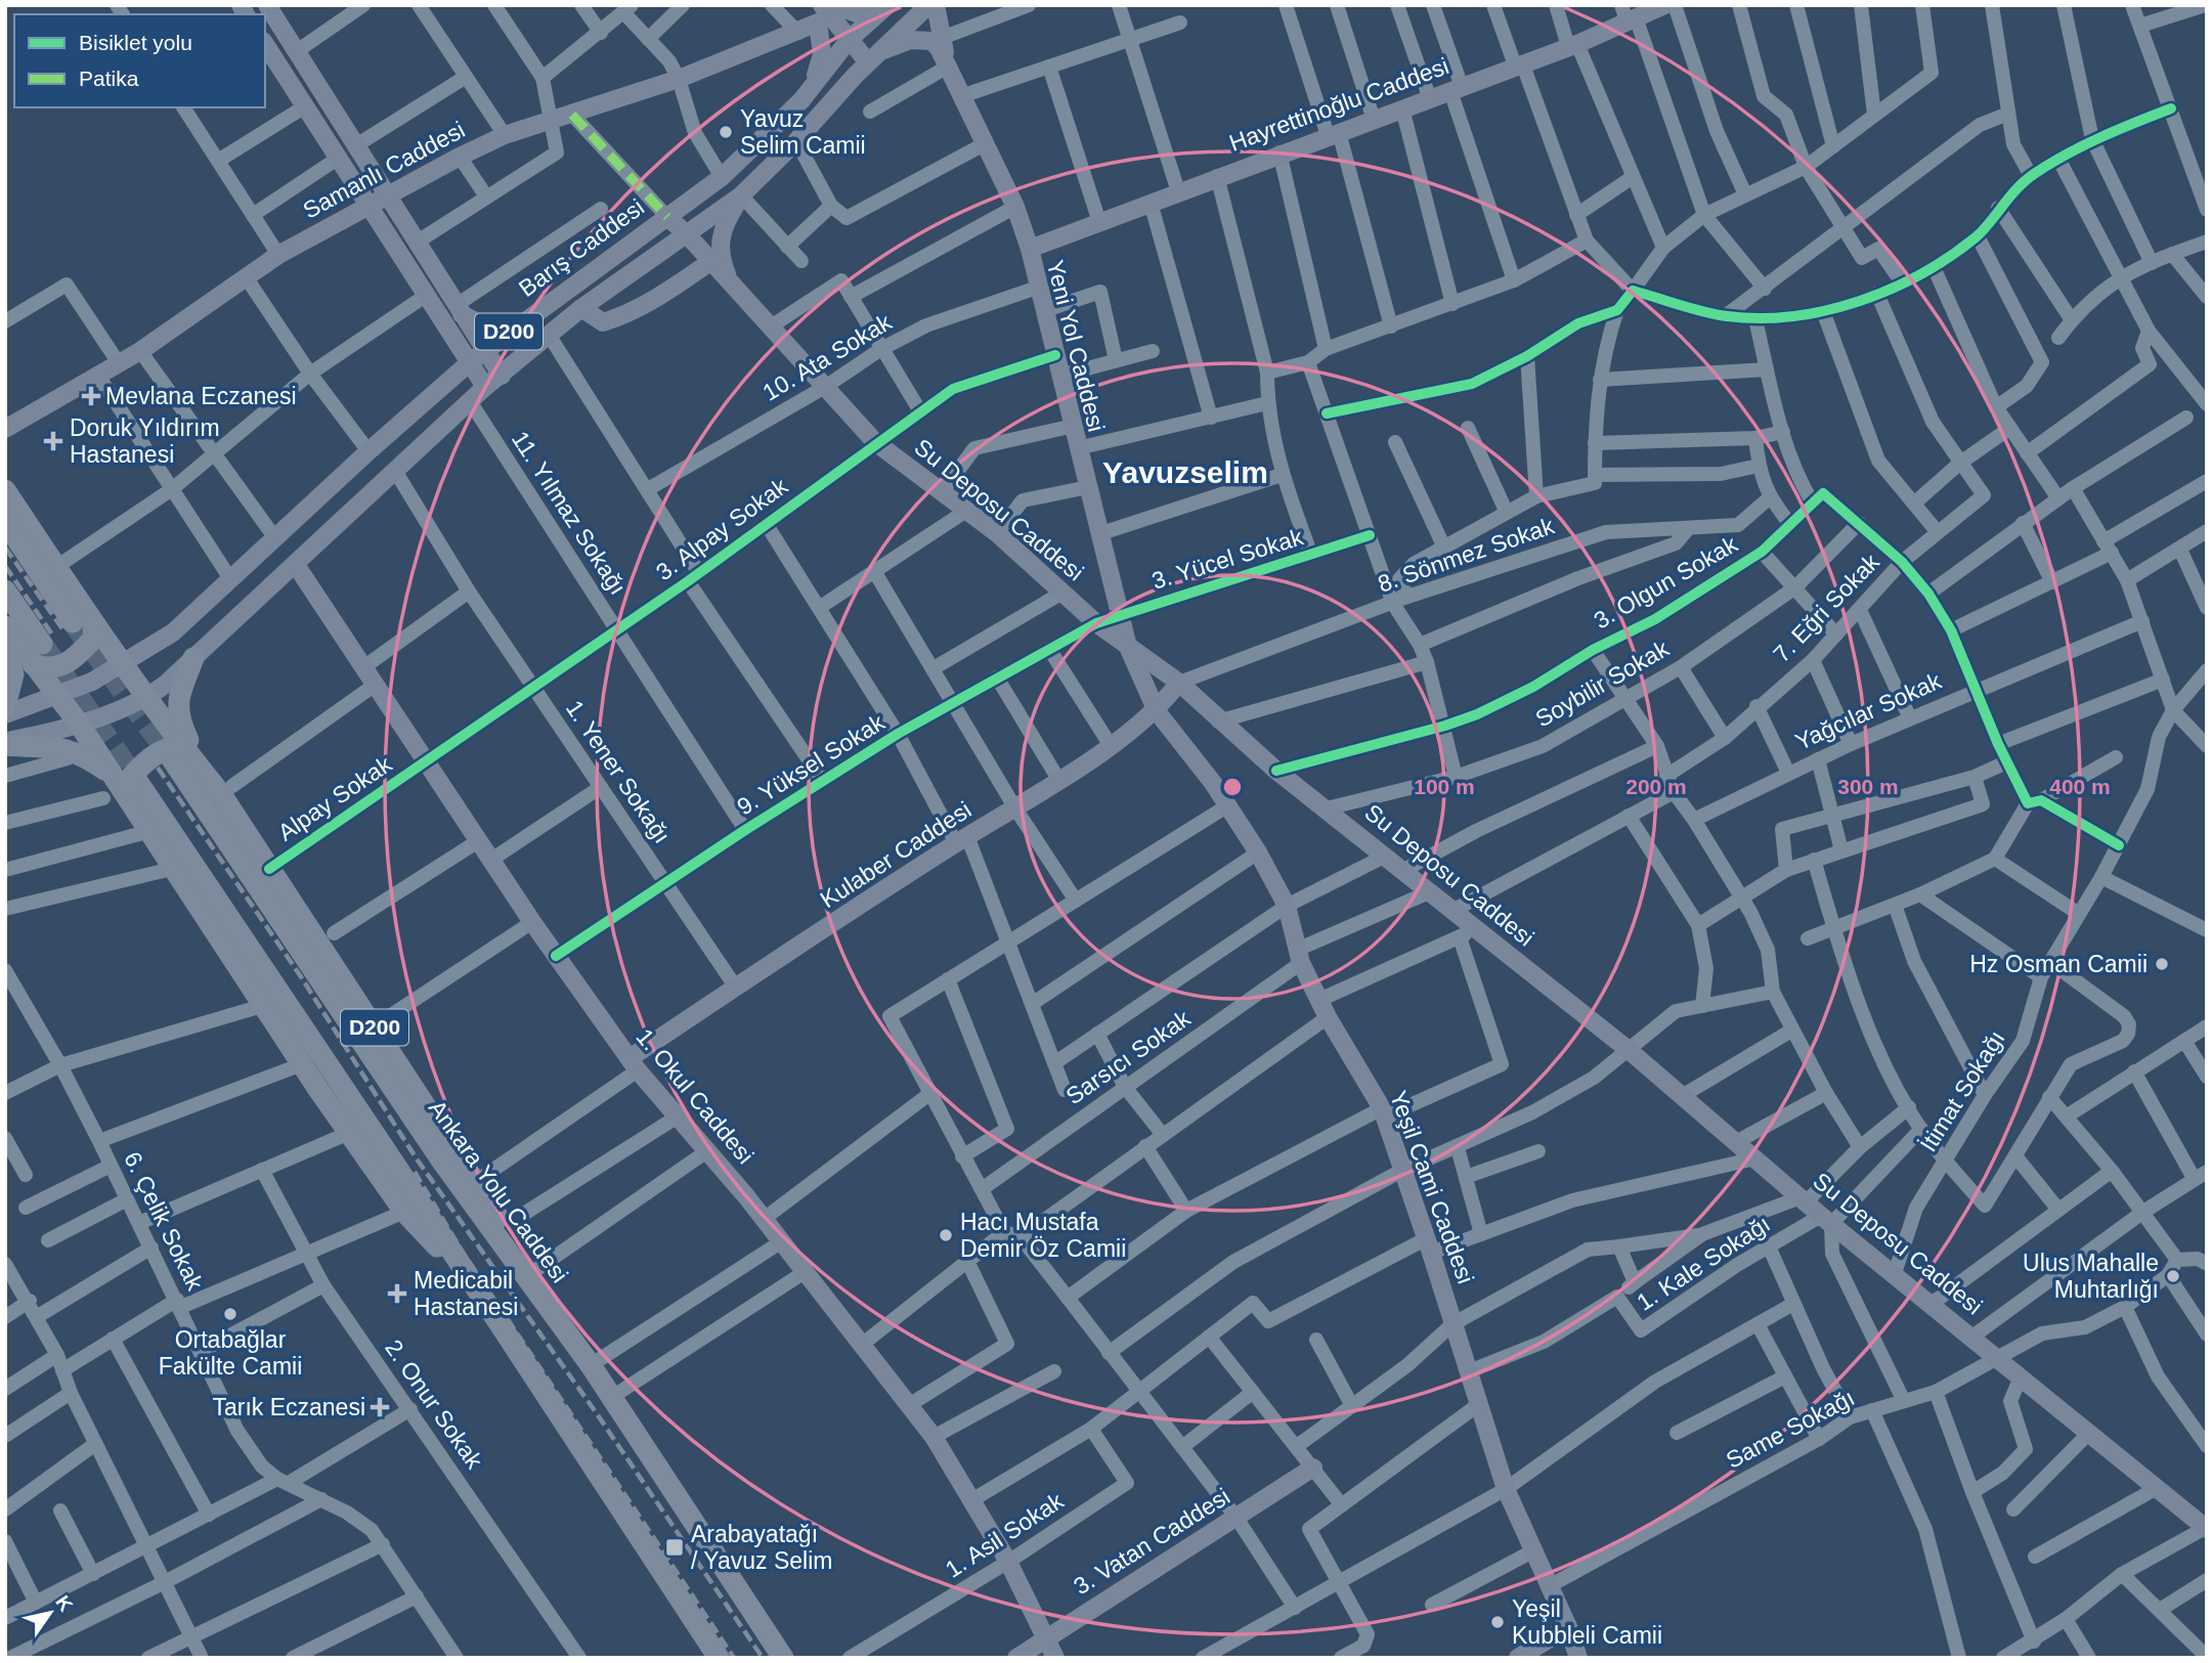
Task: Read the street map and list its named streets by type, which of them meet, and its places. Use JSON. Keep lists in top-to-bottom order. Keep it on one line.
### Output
{"streets":{"highway":["D200","Ankara Yolu Caddesi"],"main road":["Hayrettinoğlu Caddesi","Samanlı Caddesi","Barış Caddesi","Yeni Yol Caddesi","Su Deposu Caddesi","Kulaber Caddesi","1. Okul Caddesi","Yeşil Cami Caddesi","3. Vatan Caddesi"],"street":["10. Ata Sokak","11. Yılmaz Sokağı","3. Alpay Sokak","8. Sönmez Sokak","3. Yücel Sokak","3. Olgun Sokak","7. Eğri Sokak","Soybilir Sokak","Yağcılar Sokak","9. Yüksel Sokak","1. Yener Sokağı","Alpay Sokak","Sarsıcı Sokak","İtimat Sokağı","6. Çelik Sokak","1. Kale Sokağı","2. Onur Sokak","Same Sokağı","1. Asil Sokak"]},"crossings":[["Hayrettinoğlu Caddesi","Yeni Yol Caddesi"],["Barış Caddesi","D200"],["Barış Caddesi","Su Deposu Caddesi"],["Barış Caddesi","11. Yılmaz Sokağı"],["Barış Caddesi","1. Yener Sokağı"],["Barış Caddesi","1. Okul Caddesi"],["D200","Alpay Sokak"],["D200","Ankara Yolu Caddesi"],["Yeni Yol Caddesi","10. Ata Sokak"],["Yeni Yol Caddesi","Su Deposu Caddesi"],["Yeni Yol Caddesi","3. Alpay Sokak"],["Yeni Yol Caddesi","3. Yücel Sokak"],["Yeni Yol Caddesi","Yeşil Cami Caddesi"],["10. Ata Sokak","Su Deposu Caddesi"],["Su Deposu Caddesi","3. Alpay Sokak"],["Su Deposu Caddesi","8. Sönmez Sokak"],["Su Deposu Caddesi","3. Yücel Sokak"],["Su Deposu Caddesi","3. Olgun Sokak"],["Su Deposu Caddesi","Soybilir Sokak"],["Su Deposu Caddesi","9. Yüksel Sokak"],["Su Deposu Caddesi","Kulaber Caddesi"],["Su Deposu Caddesi","Sarsıcı Sokak"],["Su Deposu Caddesi","İtimat Sokağı"],["Su Deposu Caddesi","Yeşil Cami Caddesi"],["Su Deposu Caddesi","1. Kale Sokağı"],["Su Deposu Caddesi","Same Sokağı"],["11. Yılmaz Sokağı","3. Alpay Sokak"],["11. Yılmaz Sokağı","9. Yüksel Sokak"],["3. Alpay Sokak","1. Yener Sokağı"],["3. Alpay Sokak","Alpay Sokak"],["3. Alpay Sokak","1. Okul Caddesi"],["8. Sönmez Sokak","Kulaber Caddesi"],["3. Yücel Sokak","9. Yüksel Sokak"],["9. Yüksel Sokak","1. Yener Sokağı"],["9. Yüksel Sokak","1. Okul Caddesi"],["1. Yener Sokağı","Kulaber Caddesi"],["Alpay Sokak","1. Okul Caddesi"],["Kulaber Caddesi","1. Okul Caddesi"],["Kulaber Caddesi","Yeşil Cami Caddesi"],["Sarsıcı Sokak","Yeşil Cami Caddesi"],["1. Okul Caddesi","1. Asil Sokak"],["1. Okul Caddesi","3. Vatan Caddesi"],["Yeşil Cami Caddesi","1. Kale Sokağı"],["Yeşil Cami Caddesi","Same Sokağı"]],"districts":["Yavuzselim"],"places":{"other":["Yavuz Selim Camii","Hz Osman Camii","Hacı Mustafa Demir Öz Camii","Ulus Mahalle Muhtarlığı","Ortabağlar Fakülte Camii","Yeşil Kubbleli Camii"],"health":["Mevlana Eczanesi","Doruk Yıldırım Hastanesi","Medicabil Hastanesi","Tarık Eczanesi"],"transit":["Arabayatağı / Yavuz Selim"]},"legend":["Bisiklet yolu","Patika"],"north":"top right","rings":["100 m","200 m","300 m","400 m"]}
